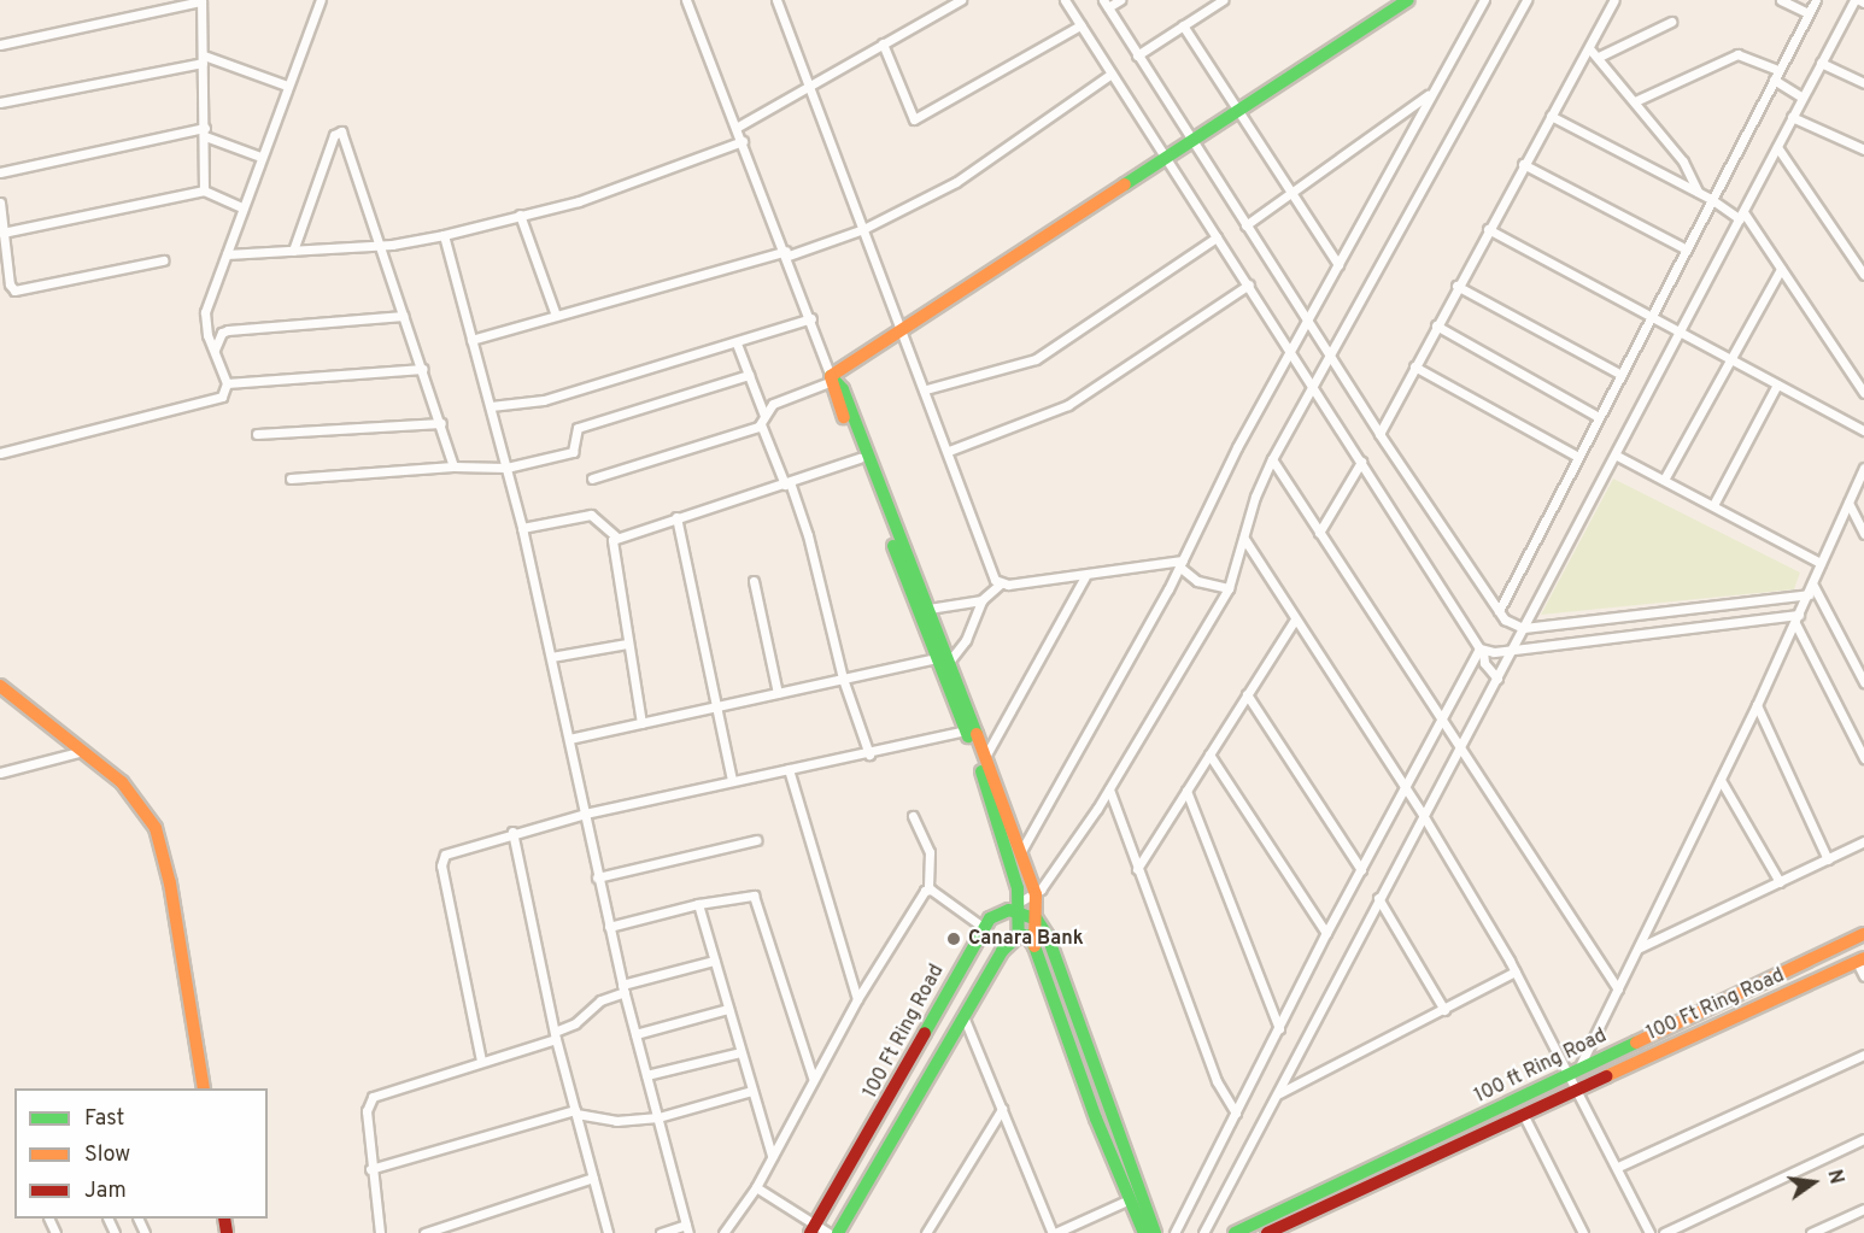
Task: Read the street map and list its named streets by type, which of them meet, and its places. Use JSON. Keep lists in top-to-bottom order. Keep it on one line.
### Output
{"streets":{"main road":["100 Ft Ring Road","100 ft Ring Road"]},"places":["Canara Bank"],"legend":["Fast","Slow","Jam"],"north":"right"}
